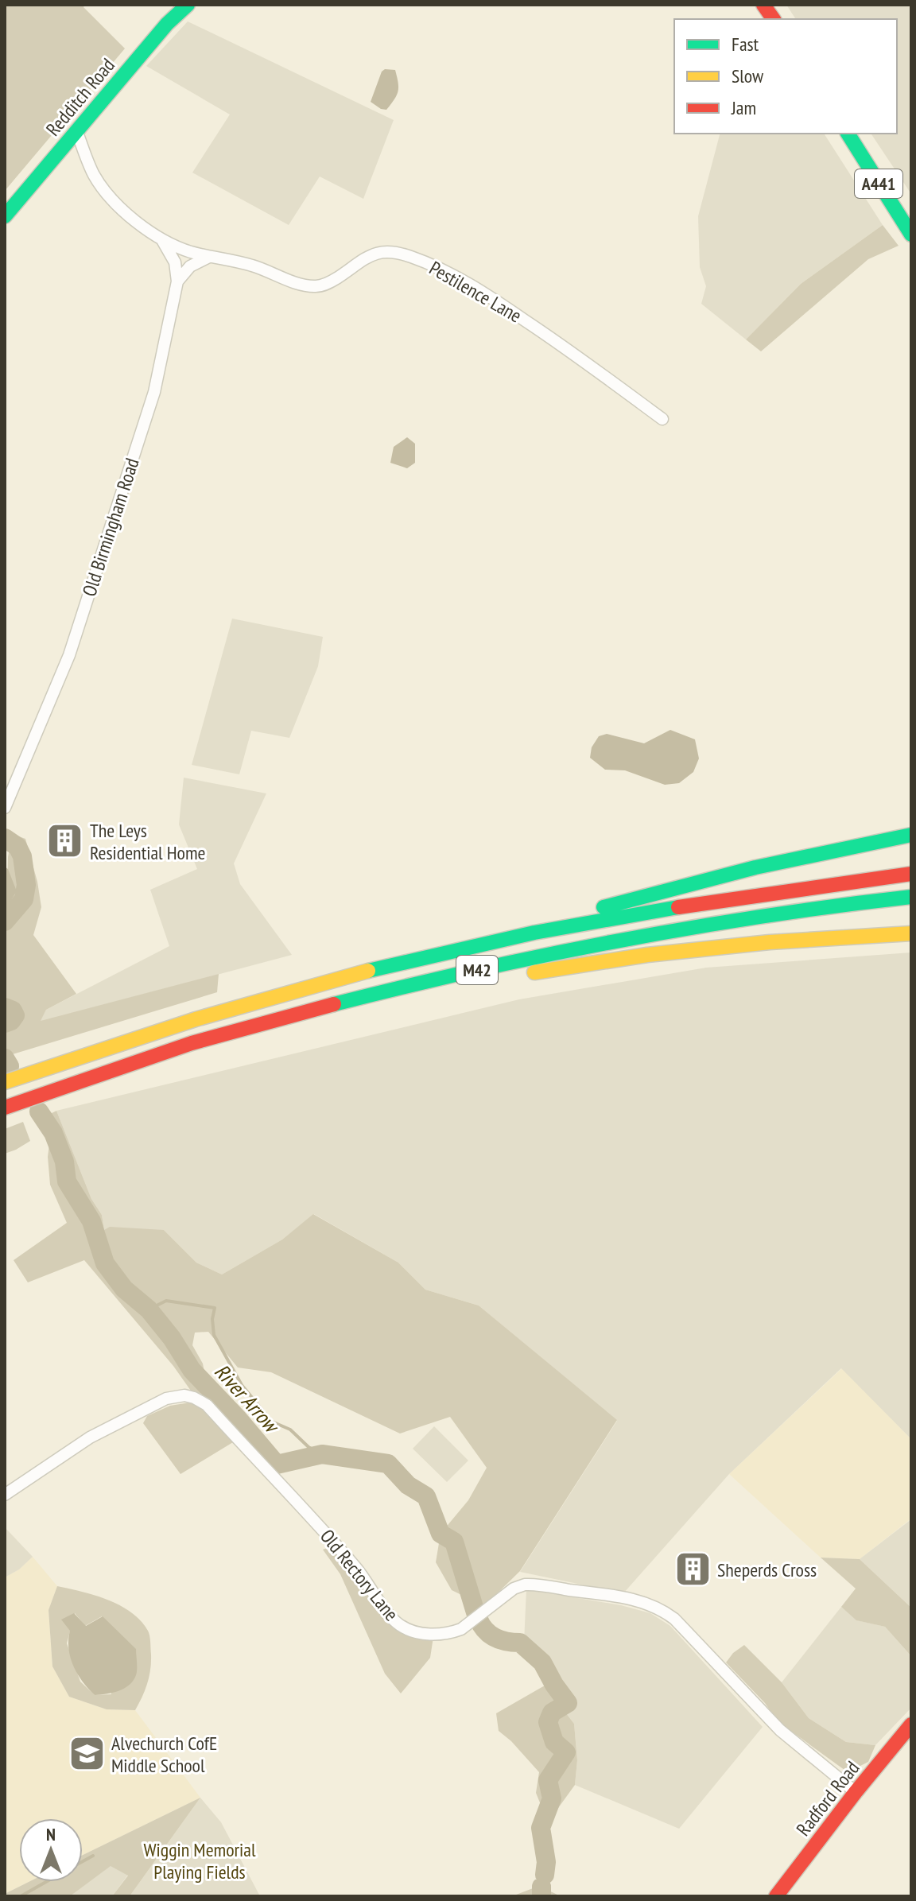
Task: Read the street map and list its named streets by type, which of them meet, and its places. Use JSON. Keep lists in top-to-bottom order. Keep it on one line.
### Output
{"streets":{"main road":["Redditch Road","A441","M42","Radford Road"],"street":["Pestilence Lane","Old Birmingham Road","Old Rectory Lane"]},"crossings":[["Pestilence Lane","Old Birmingham Road"],["Old Rectory Lane","Radford Road"]],"water":["River Arrow"],"parks":["Wiggin Memorial Playing Fields"],"places":{"building":["The Leys Residential Home","Sheperds Cross"],"school or university":["Alvechurch CofE Middle School"]},"legend":["Fast","Slow","Jam"],"north":"top"}
